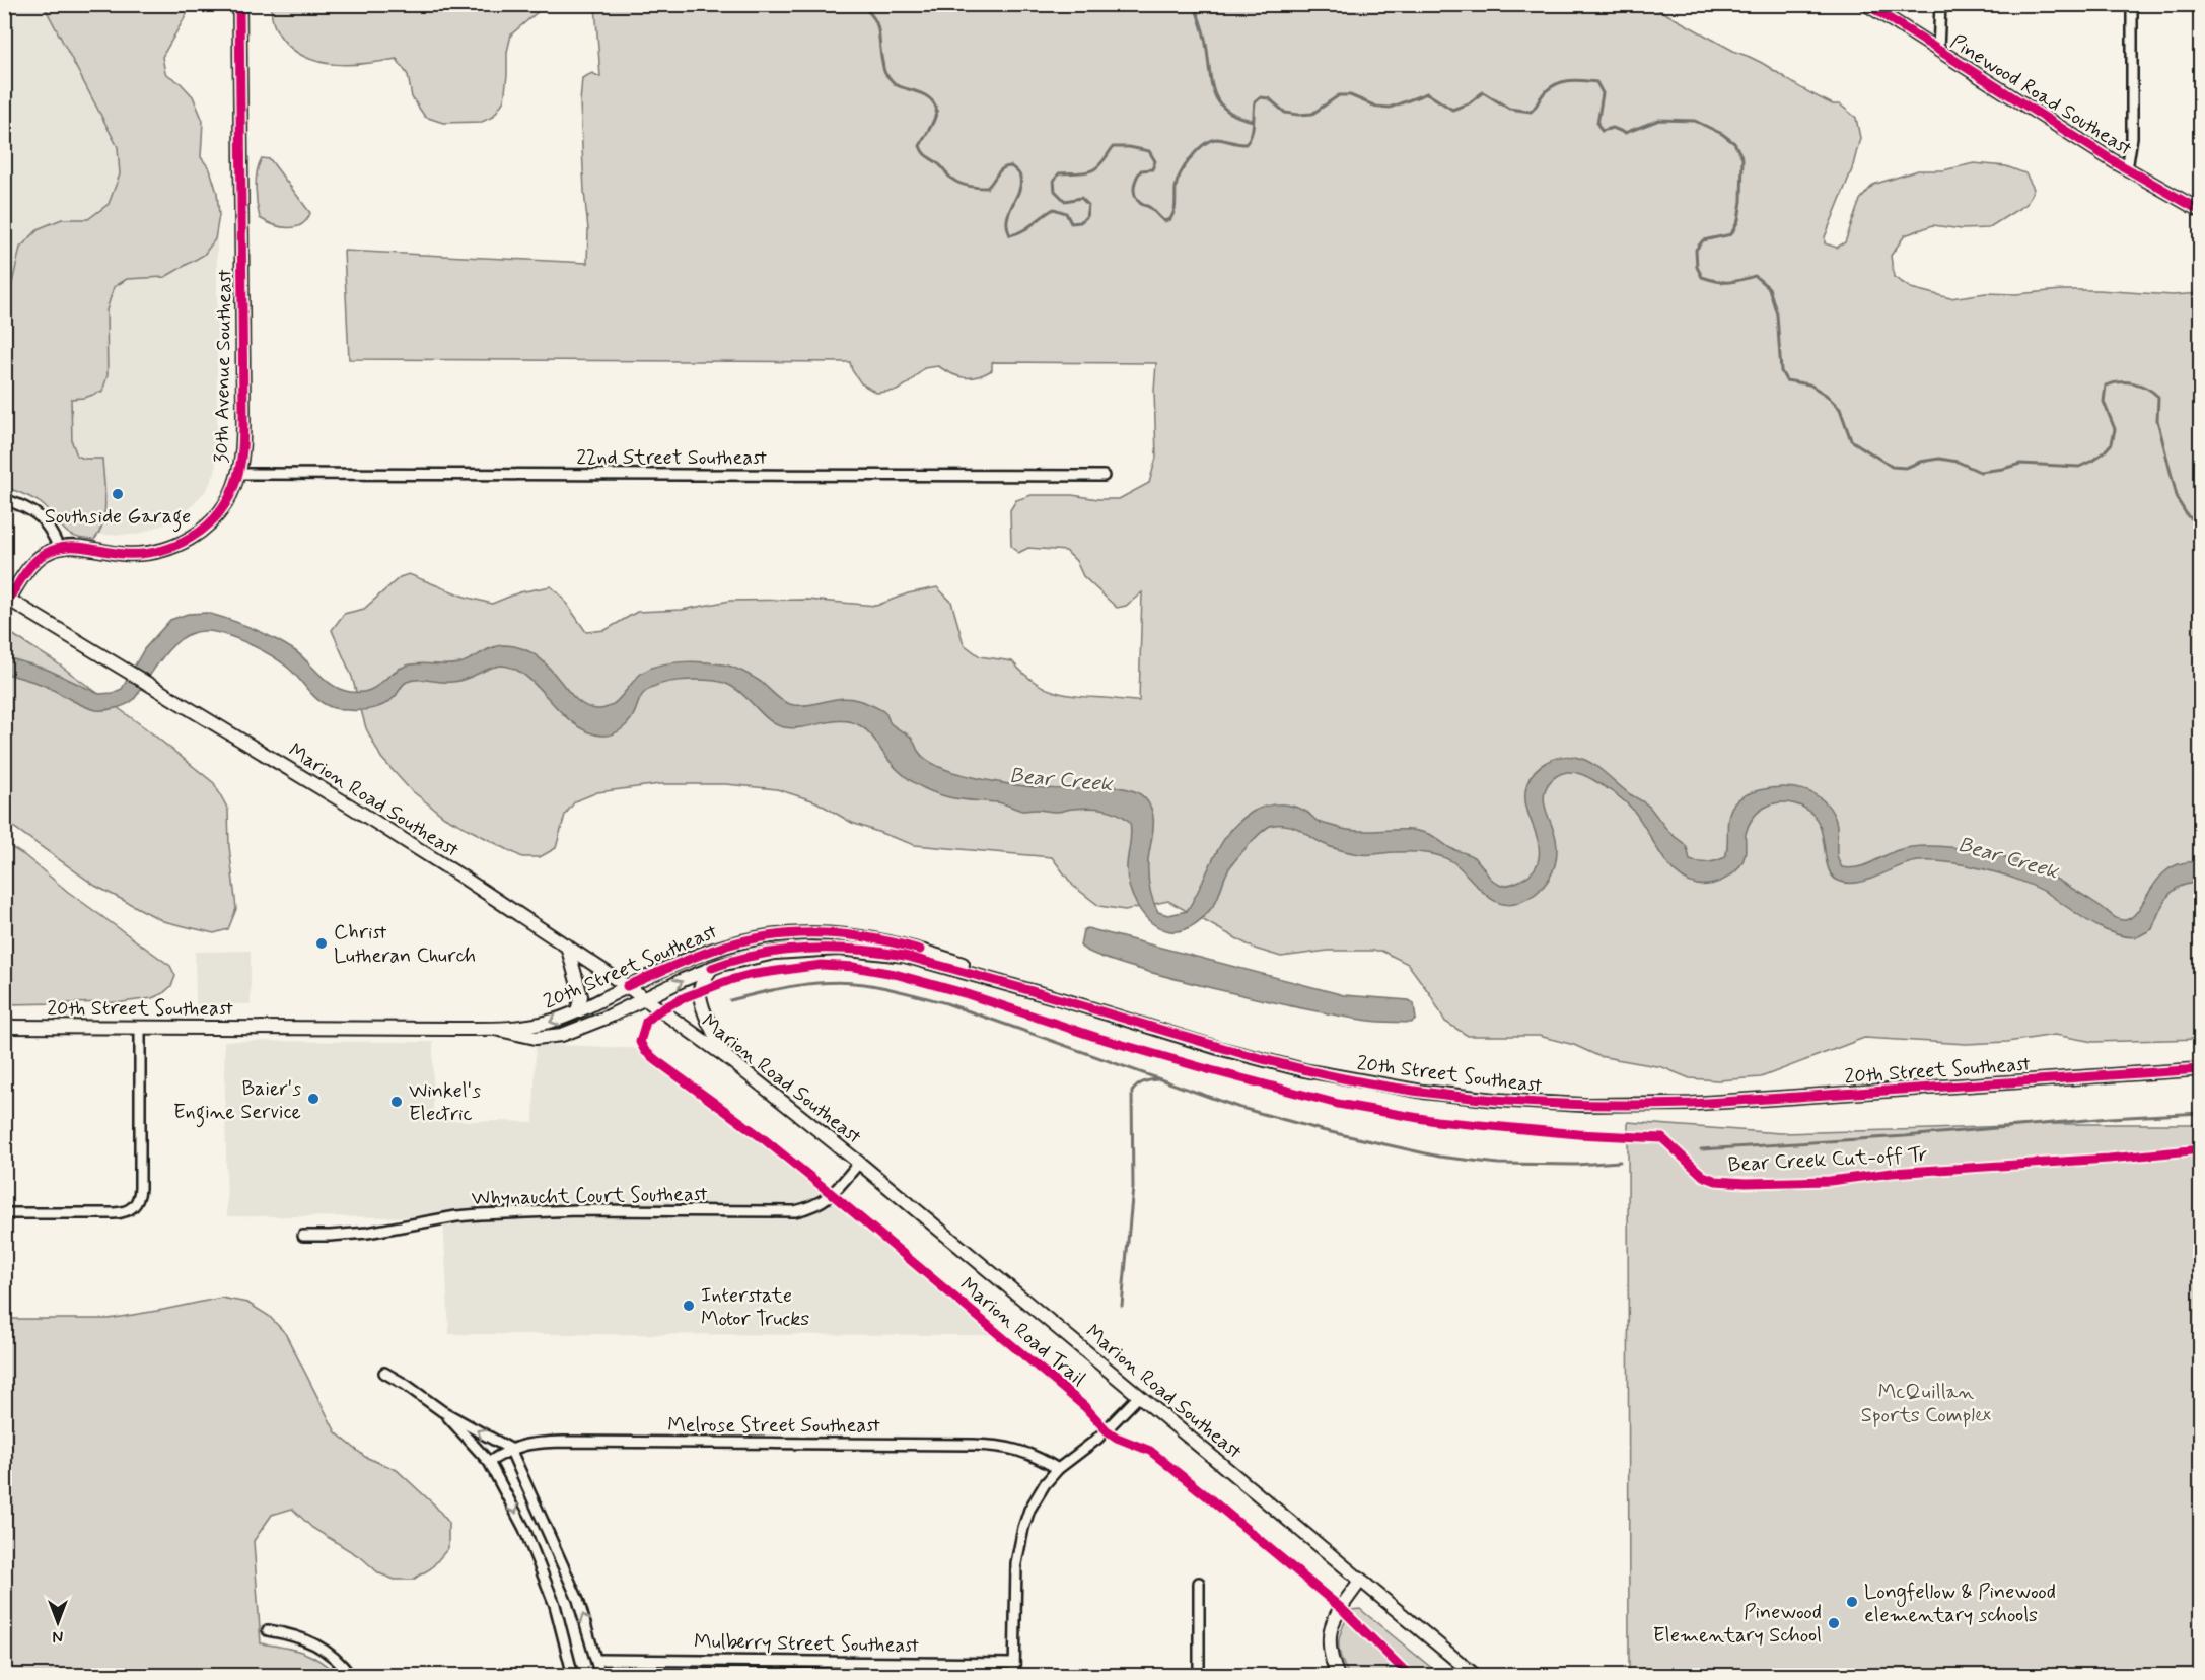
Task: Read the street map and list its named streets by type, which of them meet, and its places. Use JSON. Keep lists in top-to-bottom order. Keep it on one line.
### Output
{"streets":{"street":["Pinewood Road Southeast","30th Avenue Southeast","22nd Street Southeast","Marion Road Southeast","20th Street Southeast","Whynaucht Court Southeast","Melrose Street Southeast","Mulberry Street Southeast"],"cycle path":["Bear Creek Cut-off Tr"]},"crossings":[["30th Avenue Southeast","22nd Street Southeast"],["30th Avenue Southeast","Marion Road Southeast"],["Marion Road Southeast","20th Street Southeast"],["Marion Road Southeast","Whynaucht Court Southeast"]],"water":["Bear Creek"],"parks":["McQuillan Sports Complex"],"places":["Southside Garage","Christ Lutheran Church","Baier's Engine Service","Winkel's Electric","Interstate Motor Trucks","Longfellow & Pinewood elementary schools","Pinewood Elementary School"],"north":"bottom"}
